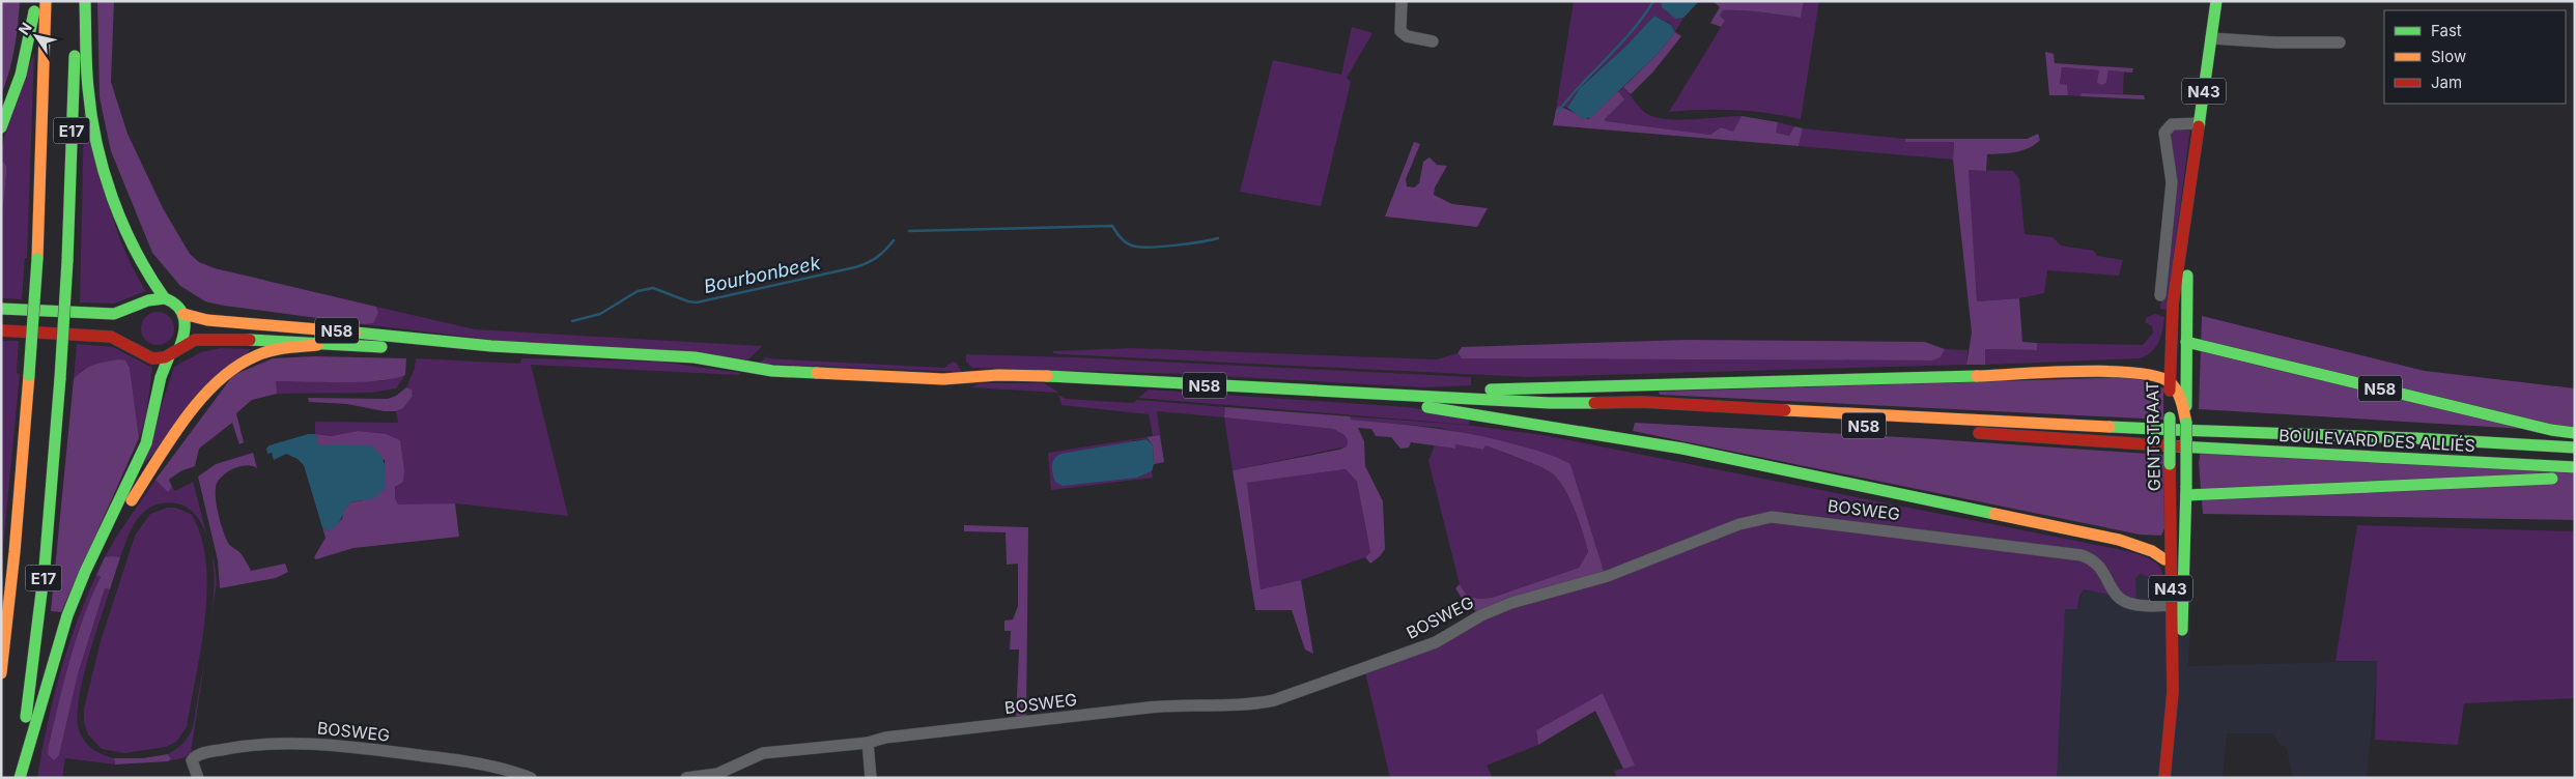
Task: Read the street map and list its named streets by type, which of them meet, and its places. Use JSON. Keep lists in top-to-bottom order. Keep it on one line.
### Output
{"streets":{"main road":["N43","E17","N58","GENTSTRAAT","BOULEVARD DES ALLIÉS"],"street":["BOSWEG"]},"crossings":[["N43","N58"],["N43","GENTSTRAAT"],["N43","BOULEVARD DES ALLIÉS"],["N43","BOSWEG"],["N58","GENTSTRAAT"],["N58","BOULEVARD DES ALLIÉS"],["GENTSTRAAT","BOSWEG"]],"water":["Bourbonbeek"],"legend":["Fast","Slow","Jam"],"north":"top left"}
